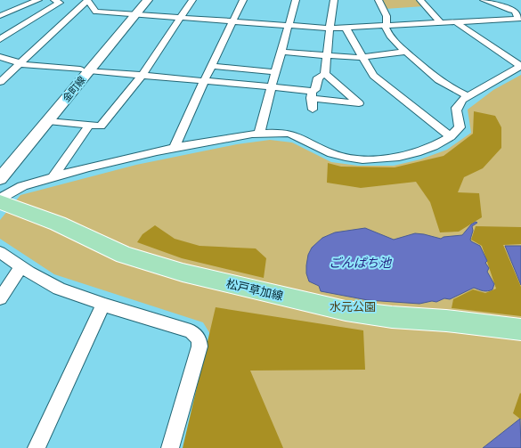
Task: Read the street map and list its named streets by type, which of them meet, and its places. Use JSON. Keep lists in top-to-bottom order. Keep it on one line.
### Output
{"streets":{"main road":["金町線","松戸草加線"]},"water":["ごんぱち池"],"parks":["水元公園"]}
